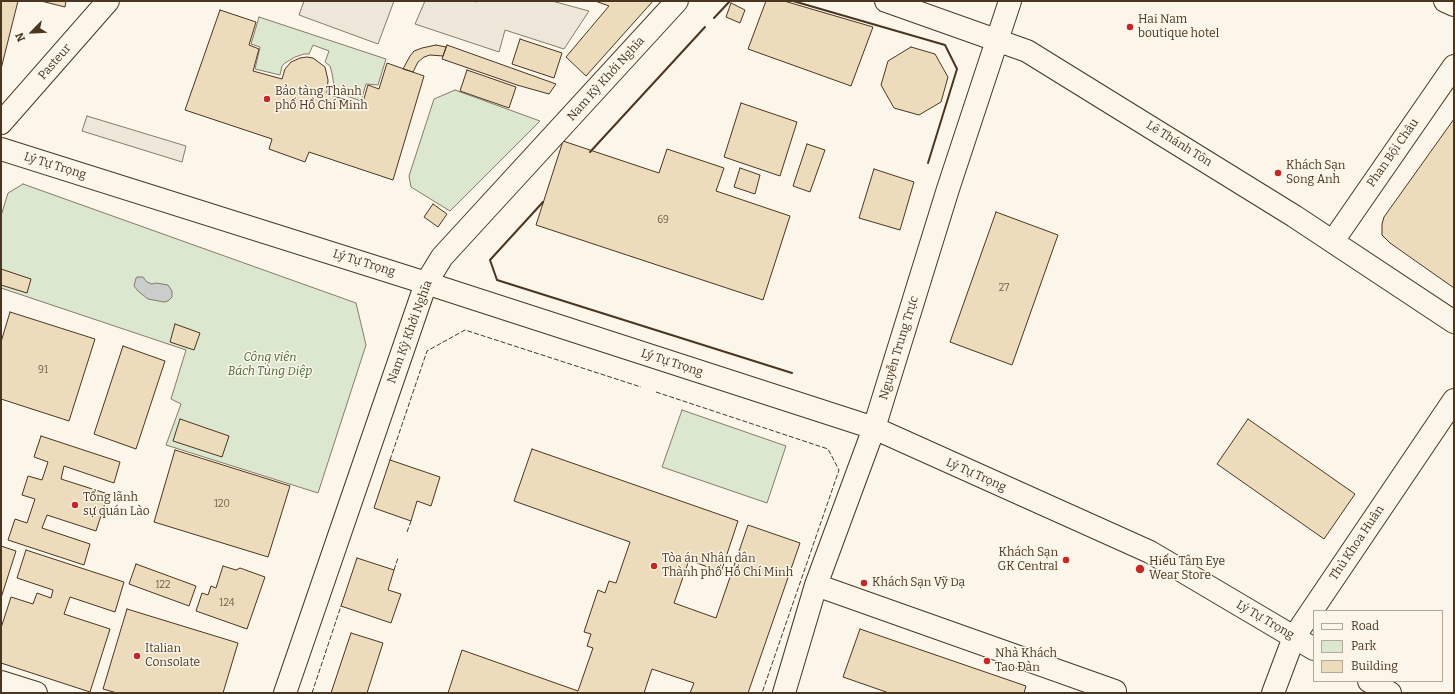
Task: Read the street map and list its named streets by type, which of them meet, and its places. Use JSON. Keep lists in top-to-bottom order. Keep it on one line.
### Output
{"streets":{"street":["Pasteur","Nam Kỳ Khởi Nghĩa","Lê Thánh Tôn","Phan Bội Châu","Lý Tự Trọng","Nguyễn Trung Trực","Thủ Khoa Huân"]},"crossings":[["Nam Kỳ Khởi Nghĩa","Lý Tự Trọng"],["Lê Thánh Tôn","Phan Bội Châu"],["Lê Thánh Tôn","Nguyễn Trung Trực"],["Lý Tự Trọng","Nguyễn Trung Trực"],["Lý Tự Trọng","Thủ Khoa Huân"]],"parks":["Công viên Bách Tùng Diệp"],"places":["Hai Nam boutique hotel","Bảo tàng Thành phố Hồ Chí Minh","Khách Sạn Song Anh","Tổng lãnh sự quán Lào","Khách Sạn GK Central","Tòa án Nhân dân Thành phố Hồ Chí Minh","Hiếu Tâm Eye Wear Store","Khách Sạn Vỹ Dạ","Italian Consolate","Nhà Khách Tao Đàn"],"house_numbers":["69","27","91","120","122","124"],"legend":["Road","Park","Building"],"north":"bottom left"}
